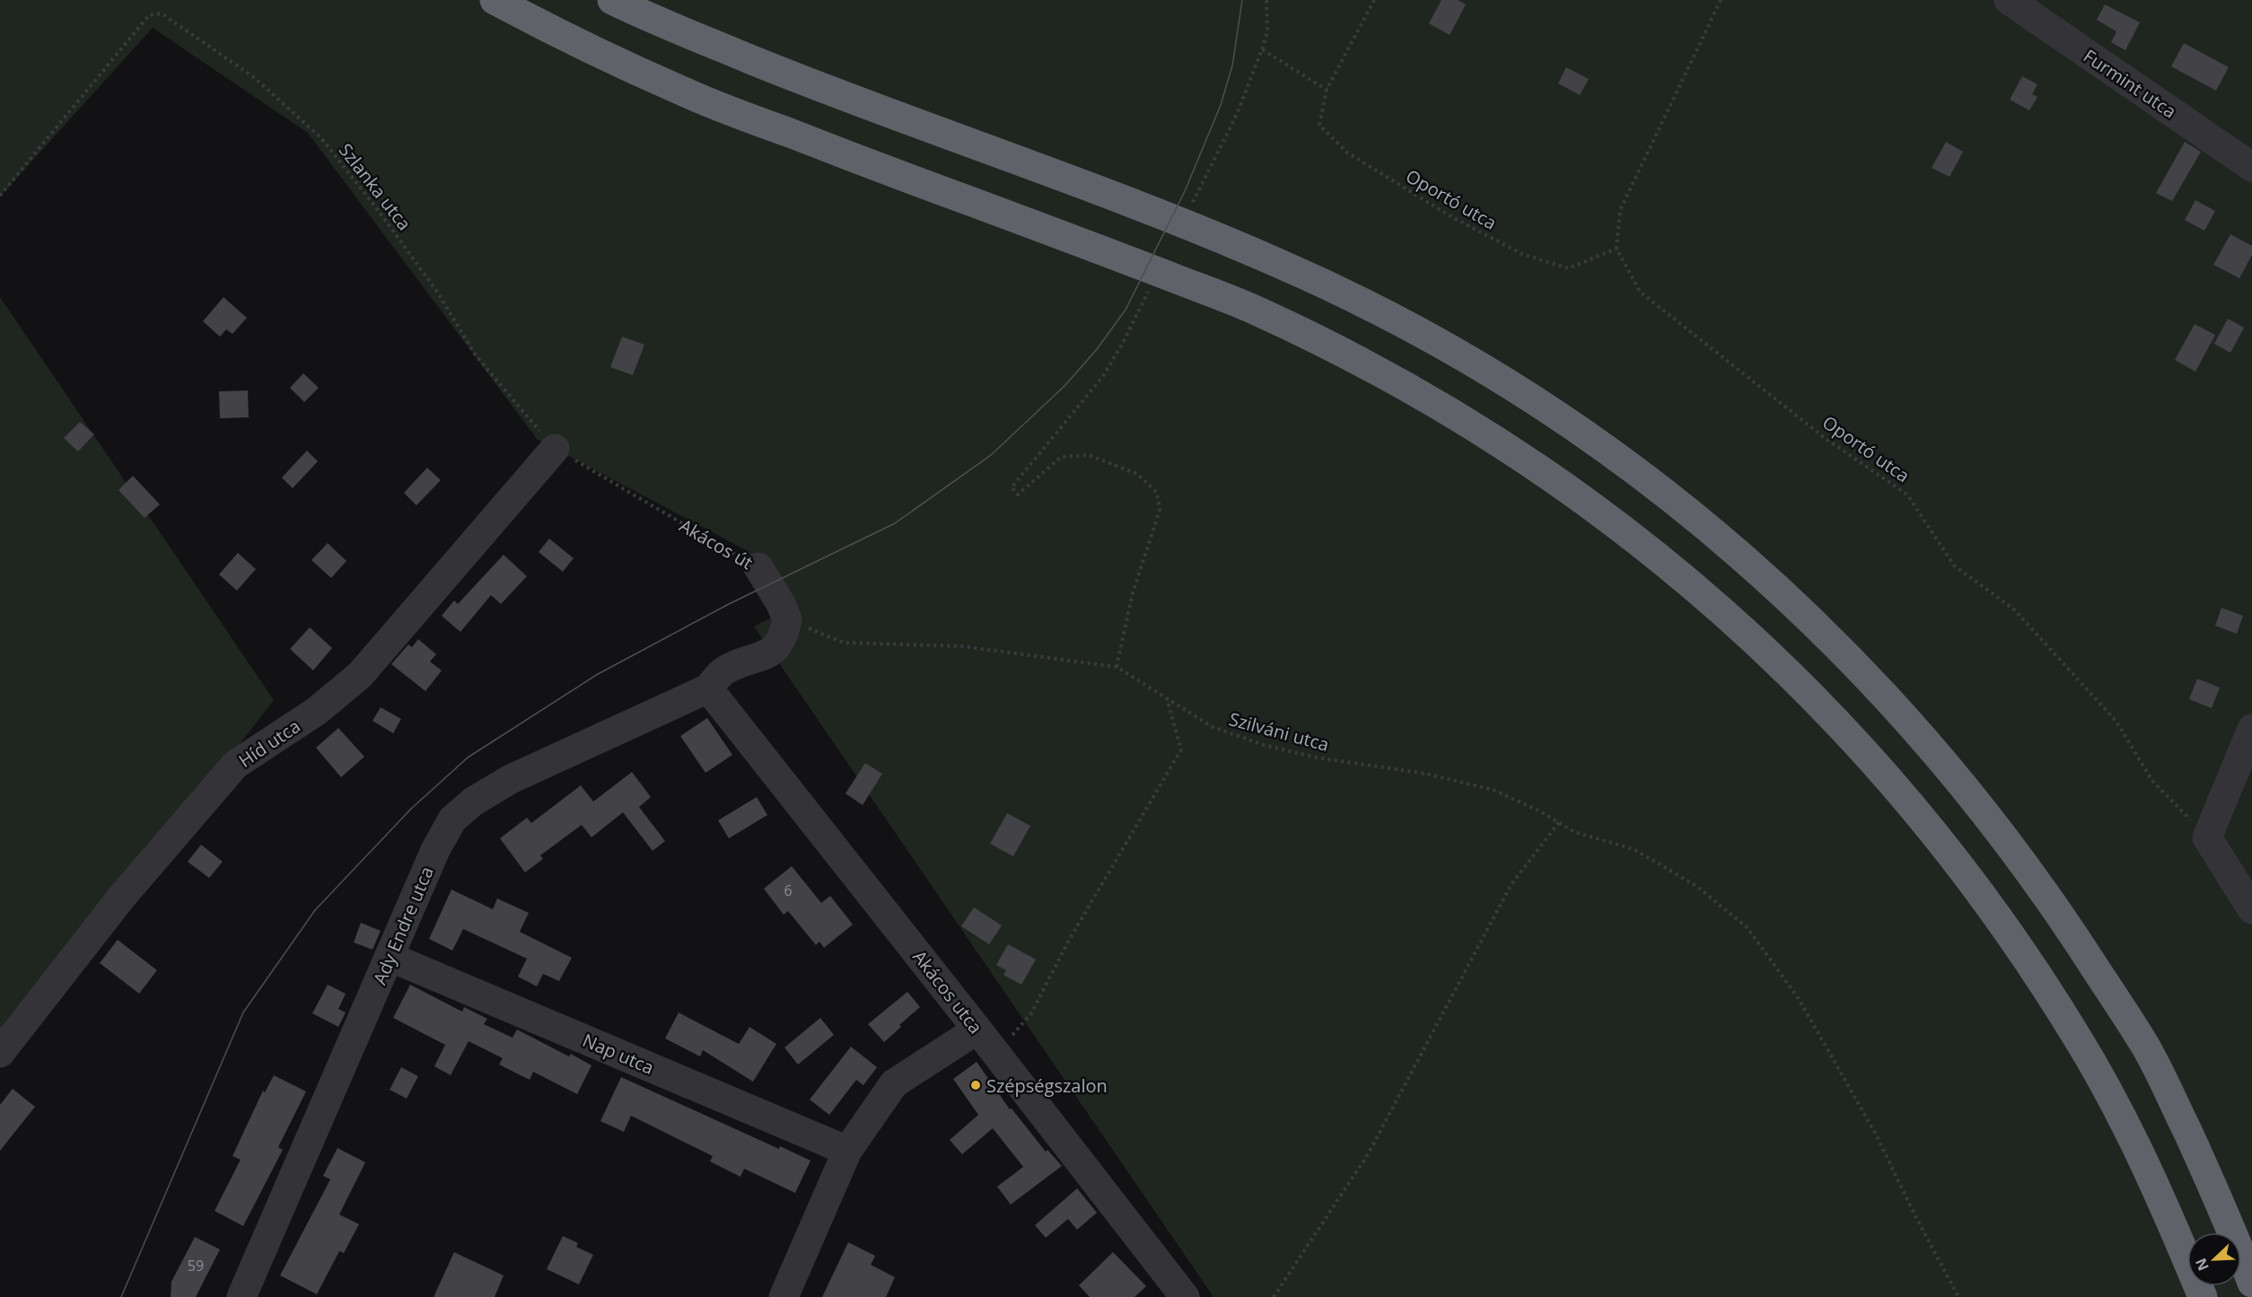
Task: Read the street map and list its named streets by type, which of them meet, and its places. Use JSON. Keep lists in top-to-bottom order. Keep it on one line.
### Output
{"streets":{"street":["Furmint utca","Akácos út","Híd utca","Ady Endre utca","Akácos utca","Nap utca"],"path":["Szlanka utca","Oportó utca","Szilváni utca"]},"crossings":[["Szlanka utca","Akácos út"],["Szlanka utca","Híd utca"],["Akácos út","Szilváni utca"],["Akácos út","Híd utca"],["Ady Endre utca","Akácos utca"],["Ady Endre utca","Nap utca"]],"places":["Szépségszalon"],"house_numbers":["6","59"],"north":"bottom left"}
